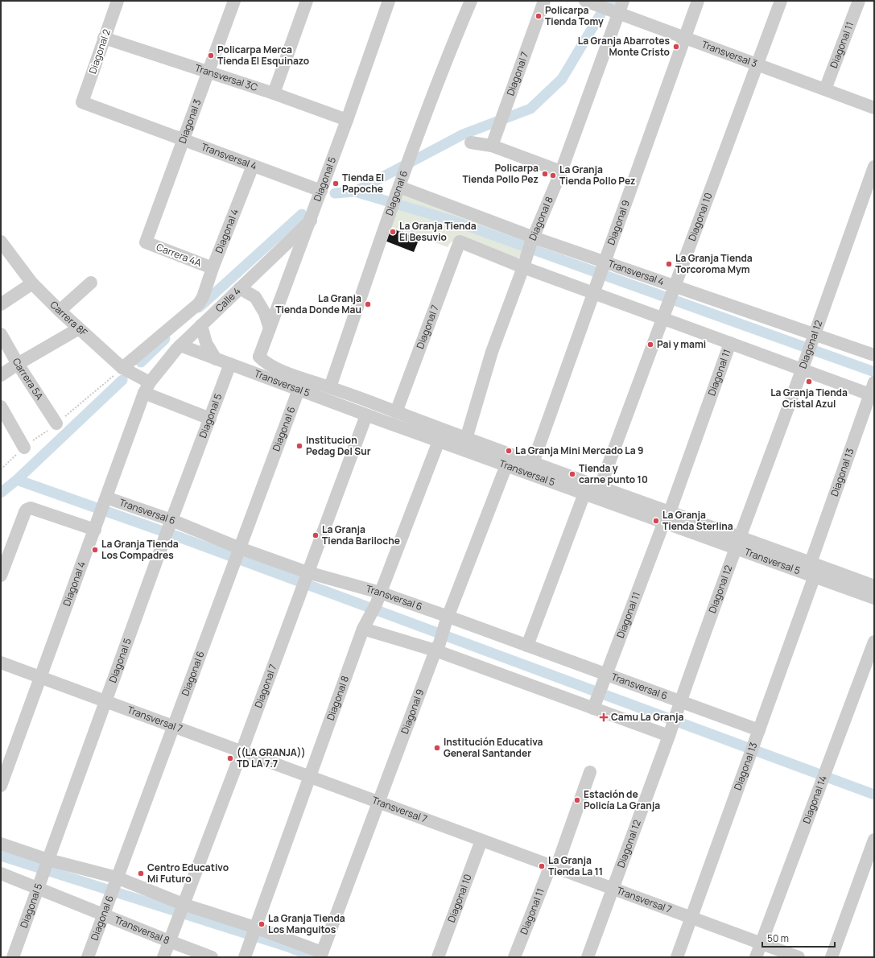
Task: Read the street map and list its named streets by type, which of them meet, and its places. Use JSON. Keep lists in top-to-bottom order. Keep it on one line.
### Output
{"streets":{"street":["Diagonal 11","Diagonal 2","Transversal 3","Diagonal 7","Transversal 3C","Diagonal 3","Transversal 4","Diagonal 5","Diagonal 6","Diagonal 10","Diagonal 8","Diagonal 9","Diagonal 4","Carrera 4A","Calle 4","Carrera 8F","Diagonal 12","Carrera 5A","Transversal 5","Diagonal 13","Transversal 6","Transversal 7","Diagonal 14","Transversal 8"]},"crossings":[["Diagonal 11","Transversal 3"],["Diagonal 11","Transversal 5"],["Diagonal 11","Transversal 6"],["Diagonal 11","Transversal 7"],["Diagonal 2","Transversal 3C"],["Diagonal 2","Transversal 4"],["Transversal 3","Diagonal 10"],["Transversal 3","Diagonal 8"],["Transversal 3","Diagonal 9"],["Diagonal 7","Diagonal 8"],["Diagonal 7","Transversal 5"],["Diagonal 7","Transversal 6"],["Diagonal 7","Transversal 7"],["Diagonal 7","Transversal 8"],["Transversal 3C","Diagonal 3"],["Transversal 3C","Diagonal 5"],["Diagonal 3","Transversal 4"],["Diagonal 3","Carrera 4A"],["Transversal 4","Diagonal 5"],["Transversal 4","Diagonal 6"],["Transversal 4","Diagonal 10"],["Transversal 4","Diagonal 8"],["Transversal 4","Diagonal 9"],["Transversal 4","Diagonal 4"],["Transversal 4","Diagonal 12"],["Diagonal 5","Calle 4"],["Diagonal 5","Transversal 5"],["Diagonal 5","Transversal 6"],["Diagonal 5","Transversal 7"],["Diagonal 5","Transversal 8"],["Diagonal 6","Transversal 5"],["Diagonal 6","Transversal 6"],["Diagonal 6","Transversal 7"],["Diagonal 6","Transversal 8"],["Diagonal 10","Transversal 5"],["Diagonal 10","Transversal 7"],["Diagonal 8","Transversal 5"],["Diagonal 8","Transversal 6"],["Diagonal 8","Transversal 7"],["Diagonal 9","Transversal 5"],["Diagonal 9","Transversal 6"],["Diagonal 9","Transversal 7"],["Diagonal 4","Carrera 4A"],["Diagonal 4","Calle 4"],["Diagonal 4","Carrera 8F"],["Diagonal 4","Transversal 6"],["Diagonal 4","Transversal 7"],["Calle 4","Carrera 8F"],["Calle 4","Transversal 5"],["Diagonal 12","Transversal 5"],["Diagonal 12","Transversal 6"],["Diagonal 12","Transversal 7"],["Transversal 5","Diagonal 13"],["Diagonal 13","Transversal 6"],["Diagonal 13","Transversal 7"],["Transversal 7","Diagonal 14"]],"places":{"other":["Policarpa Tienda Tomy","La Granja Abarrotes Monte Cristo","Policarpa Merca Tienda El Esquinazo","Policarpa Tienda Pollo Pez","La Granja Tienda Pollo Pez","Tienda El Papoche","La Granja Tienda El Besuvio","La Granja Tienda Torcoroma Mym","La Granja Tienda Donde Mau","Pai y mami","La Granja Tienda Cristal Azul","Institucion Pedag Del Sur","La Granja Mini Mercado La 9","Tienda y carne punto 10","La Granja Tienda Sterlina","La Granja Tienda Bariloche","La Granja Tienda Los Compadres","Institución Educativa General Santander","((LA GRANJA)) TD LA 7.7","Estación de Policía La Granja","La Granja Tienda La 11","Centro Educativo Mi Futuro","La Granja Tienda Los Manguitos"],"health":["Camu La Granja"]},"scale_bar":"50 m"}
